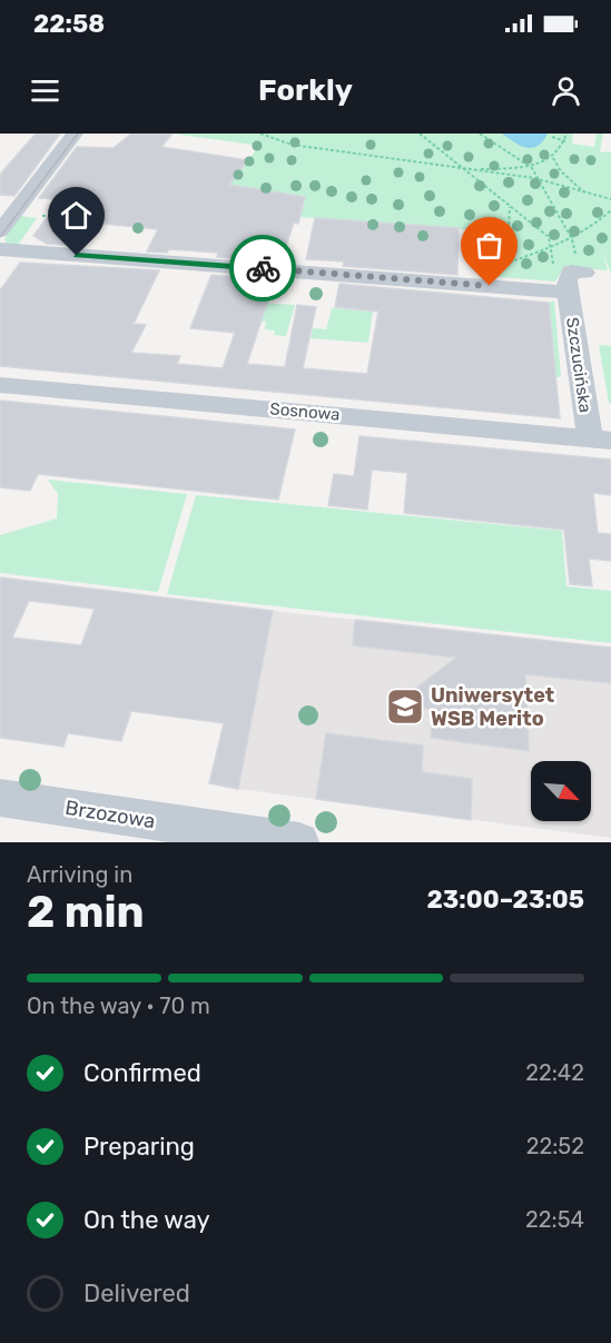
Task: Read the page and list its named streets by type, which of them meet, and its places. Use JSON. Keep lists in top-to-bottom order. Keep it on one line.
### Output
{"streets":{"street":["Szczucińska","Sosnowa","Brzozowa"]},"crossings":[["Szczucińska","Sosnowa"]],"places":{"school or university":["Uniwersytet WSB Merito"]},"north":"bottom right","page":{"status":"22:58","header":"Forkly","heading":["2 min","Arriving in","23:00–23:05"],"bar":"On the way · 70 m","list":[["Confirmed","22:42"],["Preparing","22:52"],["On the way","22:54"],"Delivered"]}}
